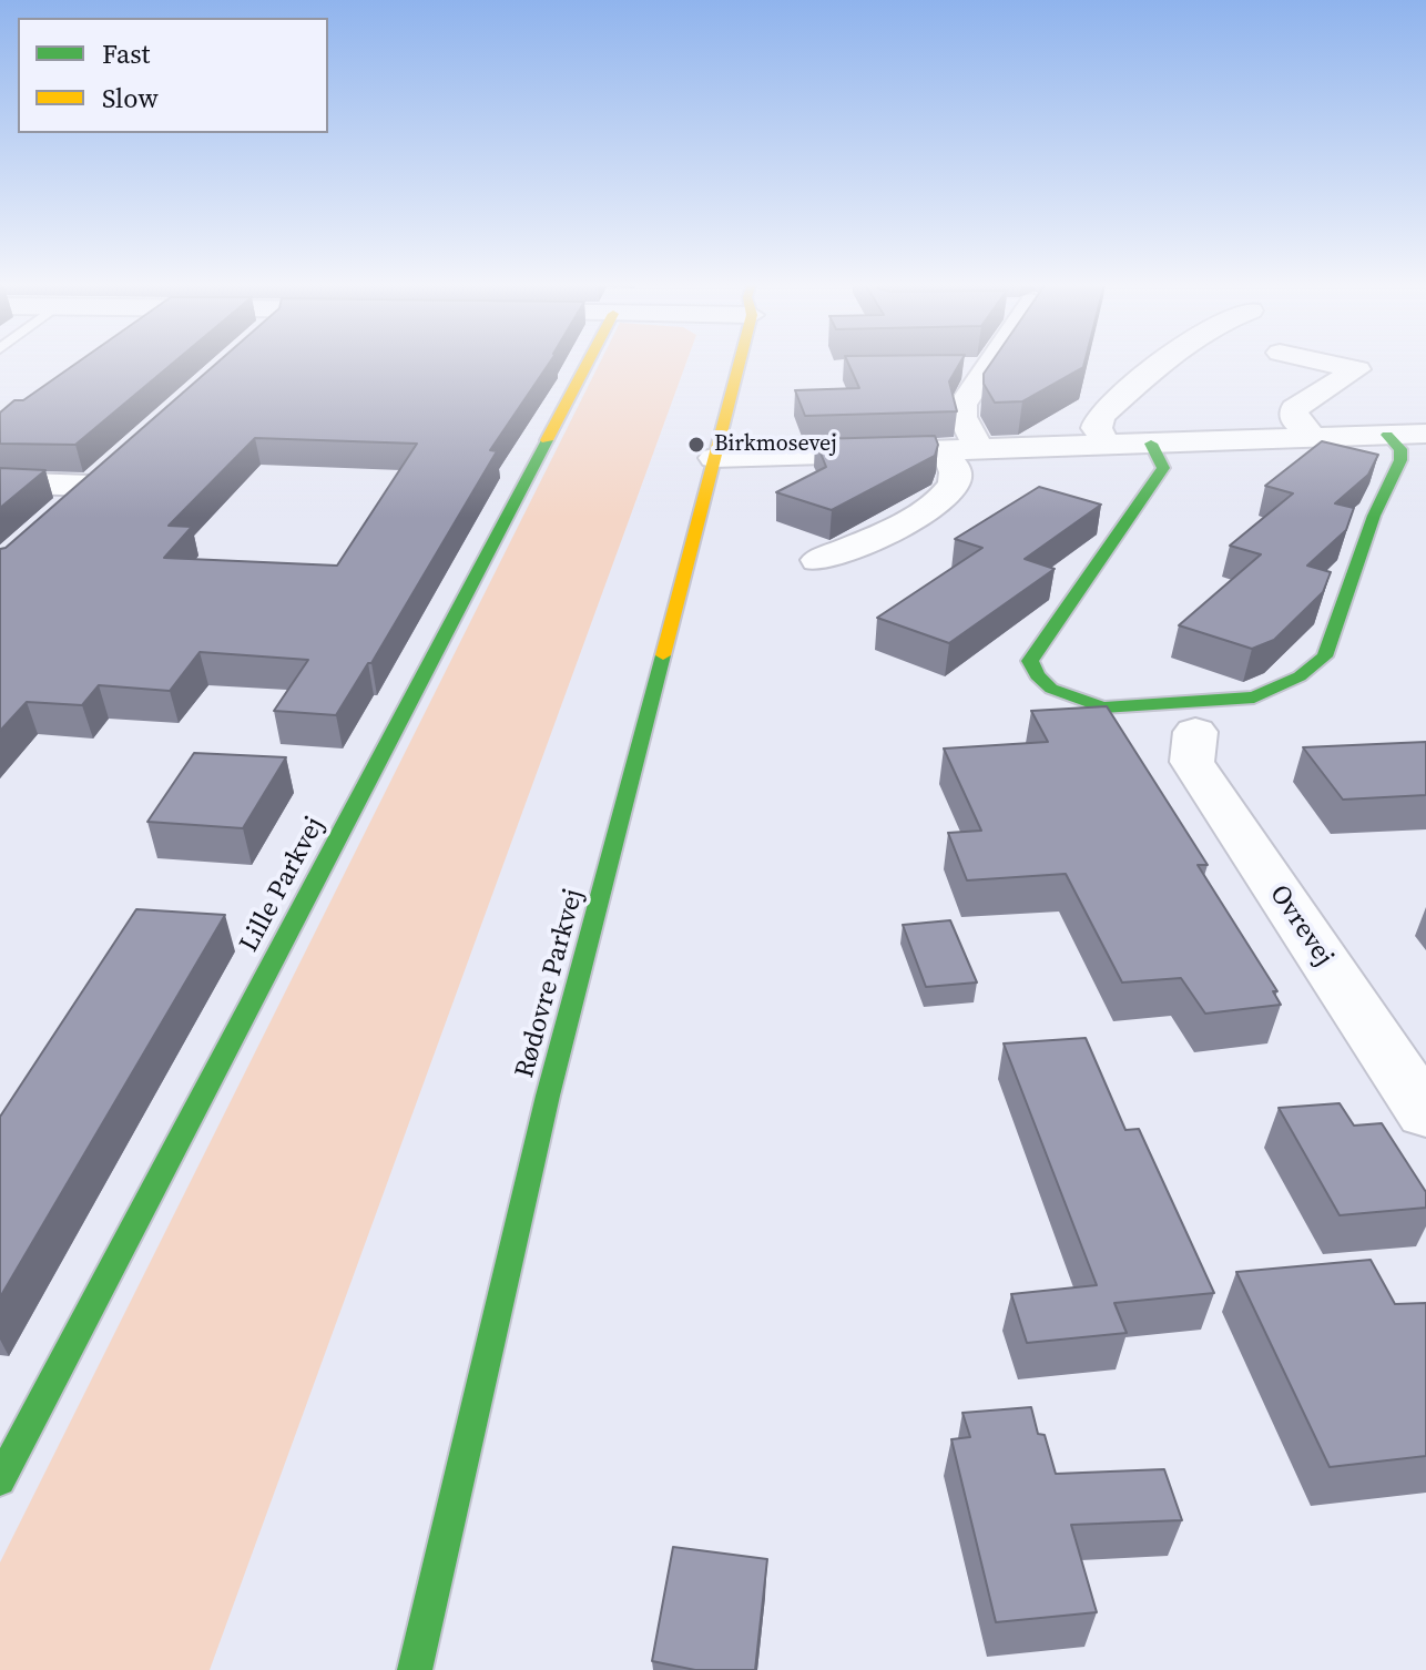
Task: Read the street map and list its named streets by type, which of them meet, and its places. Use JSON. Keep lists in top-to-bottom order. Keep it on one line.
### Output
{"streets":{"street":["Lille Parkvej","Ovrevej","Rødovre Parkvej"]},"places":["Birkmosevej"],"legend":["Fast","Slow"]}
